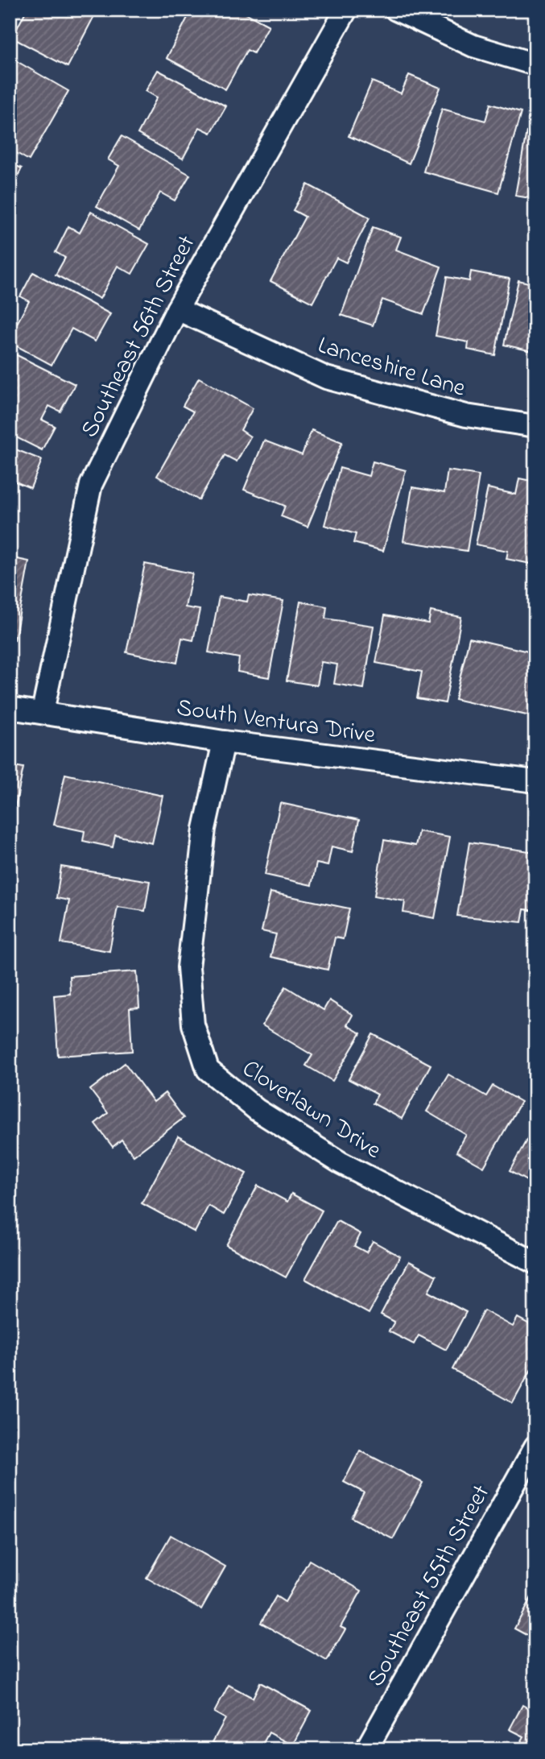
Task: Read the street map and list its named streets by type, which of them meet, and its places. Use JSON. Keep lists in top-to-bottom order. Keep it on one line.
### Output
{"streets":{"street":["Southeast 56th Street","Lanceshire Lane","South Ventura Drive","Cloverlawn Drive","Southeast 55th Street"]},"crossings":[["Southeast 56th Street","Lanceshire Lane"],["Southeast 56th Street","South Ventura Drive"],["South Ventura Drive","Cloverlawn Drive"]]}
